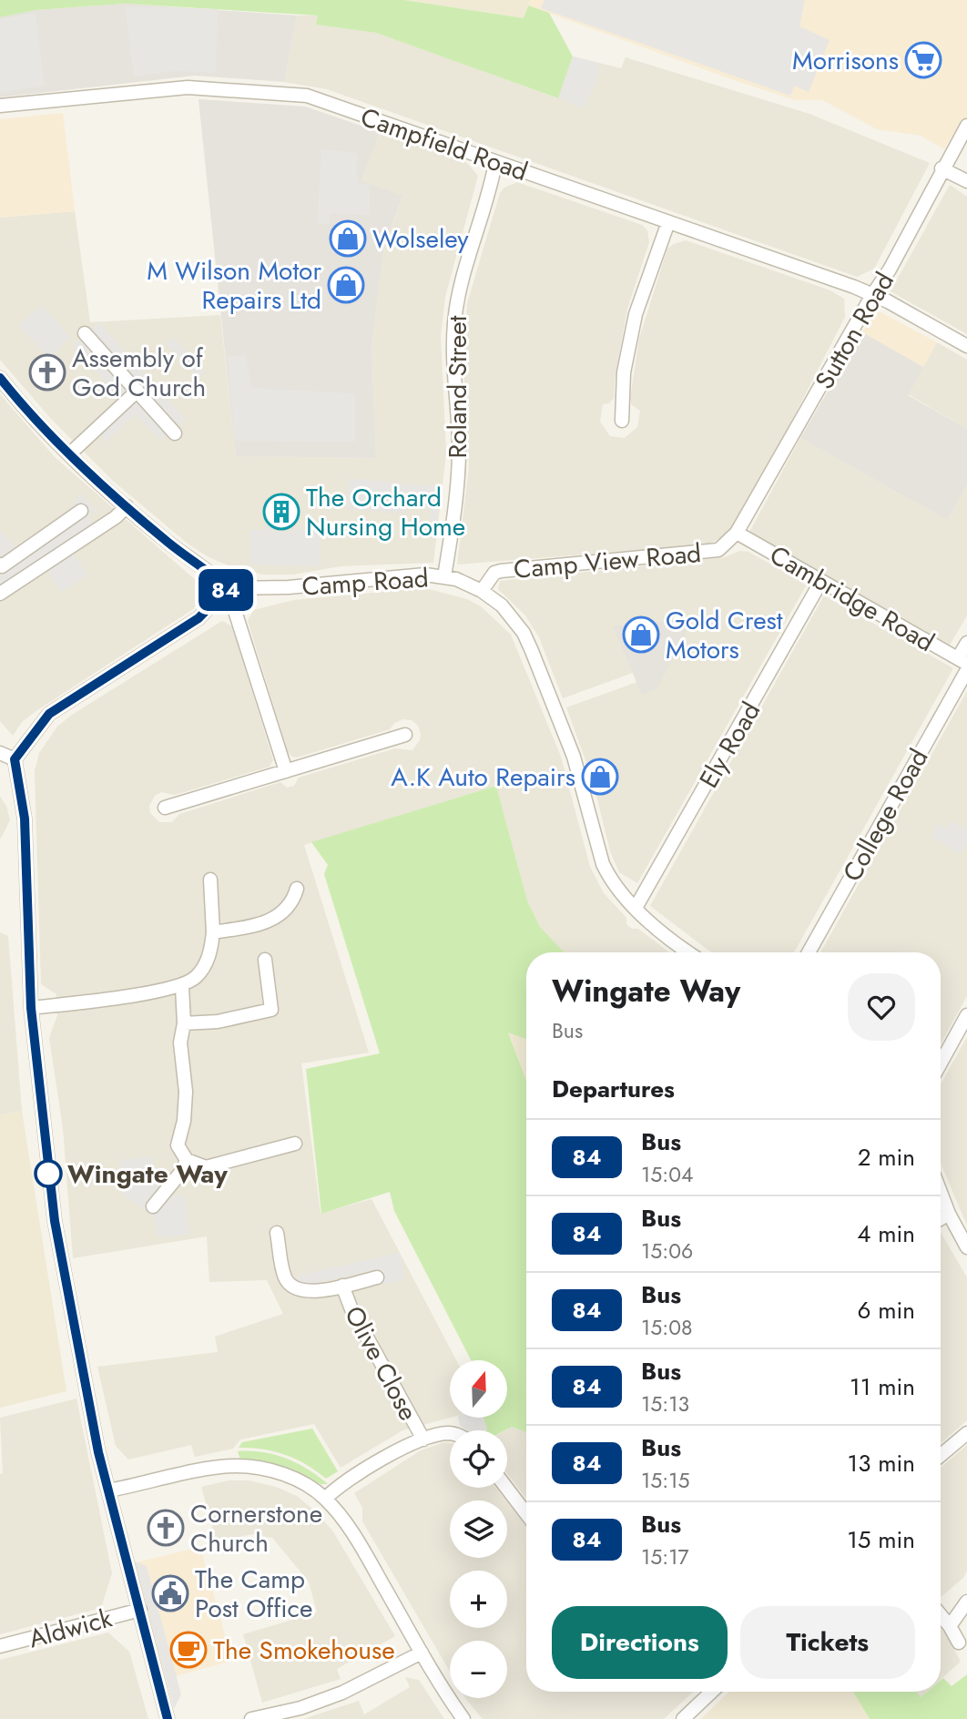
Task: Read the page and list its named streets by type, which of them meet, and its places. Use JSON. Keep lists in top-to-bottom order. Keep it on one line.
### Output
{"streets":{"street":["Campfield Road","Sutton Road","Roland Street","Camp View Road","Camp Road","Cambridge Road","Ely Road","College Road","Olive Close","Aldwick"]},"crossings":[["Campfield Road","Sutton Road"],["Campfield Road","Roland Street"],["Sutton Road","Camp View Road"],["Sutton Road","Cambridge Road"],["Roland Street","Camp Road"],["Camp View Road","Camp Road"],["Camp View Road","Cambridge Road"],["Camp Road","Ely Road"],["Cambridge Road","Ely Road"]],"places":{"supermarket":["Morrisons"],"shop":["Wolseley","M Wilson Motor Repairs Ltd","Gold Crest Motors","A.K Auto Repairs"],"church":["Assembly of God Church","Cornerstone Church"],"building":["The Orchard Nursing Home"],"other":["Wingate Way"],"public building":["The Camp Post Office"],"cafe":["The Smokehouse"]},"lines":["bus line 84"],"north":"top","page":{"on_map":"84","heading":[["Wingate Way","Bus"],"Departures"],"list":[{"mark":"84","name":"Bus","note":"15:04","value":"2 min"},{"mark":"84","name":"Bus","note":"15:06","value":"4 min"},{"mark":"84","name":"Bus","note":"15:08","value":"6 min"},{"mark":"84","name":"Bus","note":"15:13","value":"11 min"},{"mark":"84","name":"Bus","note":"15:15","value":"13 min"},{"mark":"84","name":"Bus","note":"15:17","value":"15 min"}],"map_buttons":["+","−"],"buttons":["Directions","Tickets"]}}
